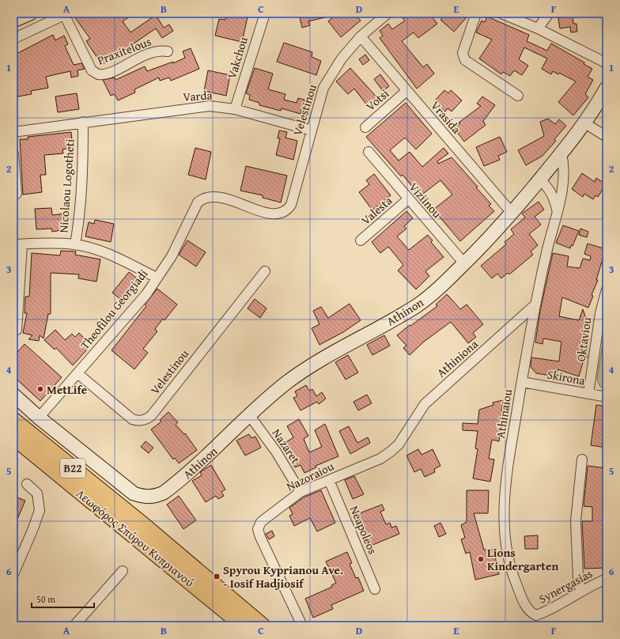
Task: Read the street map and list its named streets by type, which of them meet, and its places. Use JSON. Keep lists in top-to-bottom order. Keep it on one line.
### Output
{"streets":{"main road":["B22","Λεωφόρος Σπύρου Κυπριανού"],"street":["Praxitelous","Vakchou","Varda","Votsi","Velestinou","Vrasida","Nicolaou Logotheti","Viziinou","Valesta","Theofilou Georgiadi","Athinon","Oktaviou","Athiniona","Skirona","Athinaiou","Nazaret","Nazoraiou","Neapoleos","Synergasias"]},"crossings":[["Vakchou","Varda"],["Varda","Velestinou"],["Varda","Nicolaou Logotheti"],["Votsi","Vrasida"],["Velestinou","Vrasida"],["Velestinou","Theofilou Georgiadi"],["Vrasida","Athinon"],["Viziinou","Valesta"],["Viziinou","Athinon"],["Theofilou Georgiadi","Athinon"],["Athinon","Athinaiou"],["Athinon","Nazaret"],["Oktaviou","Skirona"],["Athiniona","Athinaiou"],["Athiniona","Nazoraiou"],["Skirona","Athinaiou"],["Athinaiou","Synergasias"],["Nazaret","Nazoraiou"],["Nazoraiou","Neapoleos"]],"places":{"other":["MetLife","Lions Kindergarten"],"transit":["Spyrou Kyprianou Ave. - Iosif Hadjiosif"]},"scale_bar":"50 m","grid":{"columns":["A","B","C","D","E","F"],"rows":["1","2","3","4","5","6"]}}
